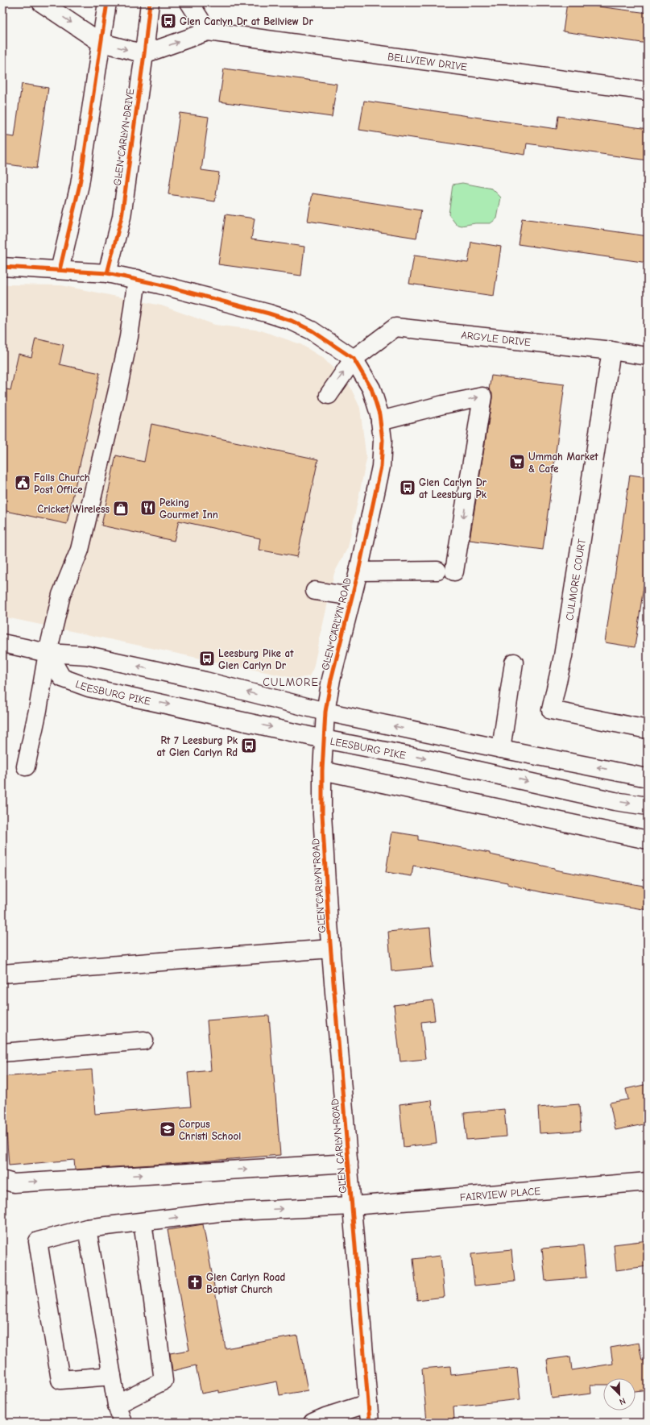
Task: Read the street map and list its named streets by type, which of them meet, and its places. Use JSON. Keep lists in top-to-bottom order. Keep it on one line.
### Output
{"streets":{"street":["BELLVIEW DRIVE","GLEN CARLYN DRIVE","ARGYLE DRIVE","CULMORE COURT","GLEN CARLYN ROAD","LEESBURG PIKE","FAIRVIEW PLACE"]},"crossings":[["BELLVIEW DRIVE","GLEN CARLYN DRIVE"],["ARGYLE DRIVE","CULMORE COURT"],["ARGYLE DRIVE","GLEN CARLYN ROAD"],["GLEN CARLYN ROAD","LEESBURG PIKE"],["GLEN CARLYN ROAD","FAIRVIEW PLACE"]],"districts":["CULMORE"],"places":{"bus stop":["Glen Carlyn Dr at Bellview Dr","Glen Carlyn Dr at Leesburg Pk","Leesburg Pike at Glen Carlyn Dr","Rt 7 Leesburg Pk at Glen Carlyn Rd"],"supermarket":["Ummah Market & Cafe"],"public building":["Falls Church Post Office"],"restaurant":["Peking Gourmet Inn"],"shop":["Cricket Wireless"],"school or university":["Corpus Christi School"],"church":["Glen Carlyn Road Baptist Church"]},"north":"bottom right"}
